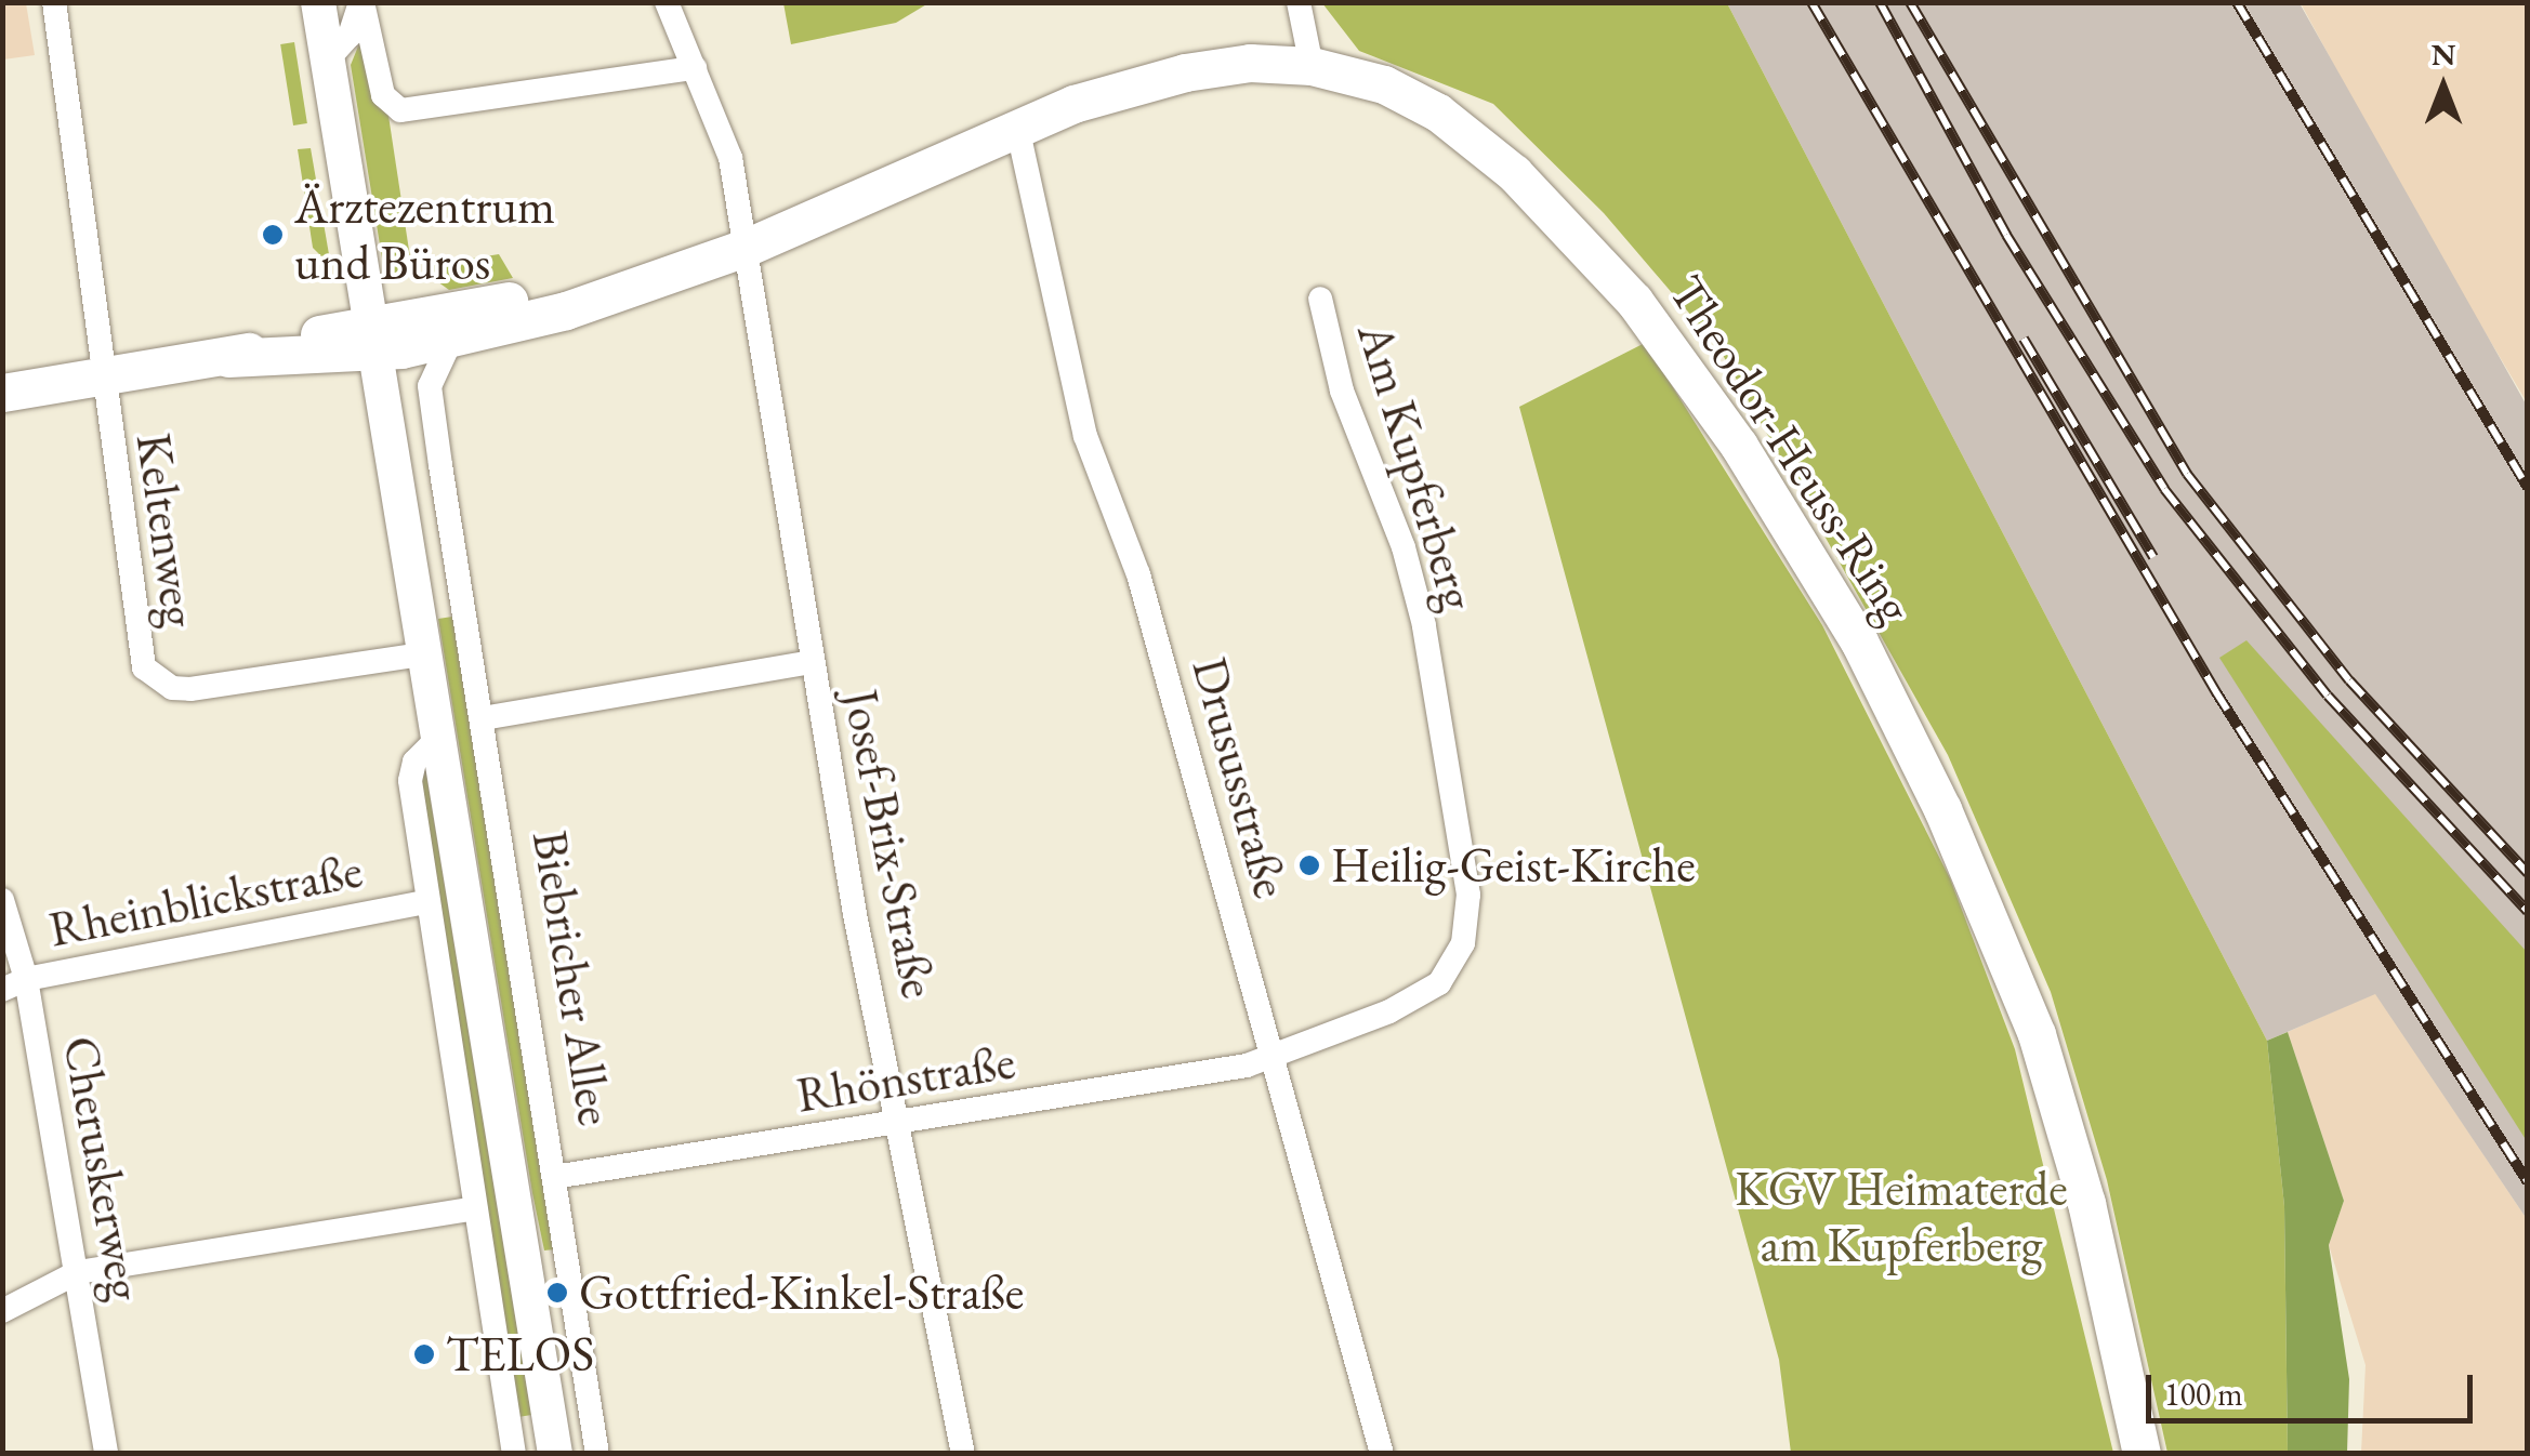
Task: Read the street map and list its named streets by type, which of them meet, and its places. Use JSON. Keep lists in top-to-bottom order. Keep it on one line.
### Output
{"streets":{"main road":["Theodor-Heuss-Ring","Biebricher Allee"],"street":["Am Kupferberg","Keltenweg","Drususstraße","Josef-Brix-Straße","Rheinblickstraße","Rhönstraße","Cheruskerweg"]},"crossings":[["Theodor-Heuss-Ring","Drususstraße"],["Theodor-Heuss-Ring","Josef-Brix-Straße"],["Theodor-Heuss-Ring","Biebricher Allee"],["Am Kupferberg","Drususstraße"],["Am Kupferberg","Rhönstraße"],["Keltenweg","Biebricher Allee"],["Drususstraße","Rhönstraße"],["Josef-Brix-Straße","Rhönstraße"],["Rheinblickstraße","Cheruskerweg"],["Biebricher Allee","Rhönstraße"]],"parks":["KGV Heimaterde am Kupferberg"],"places":["Ärztezentrum und Büros","Heilig-Geist-Kirche","Gottfried-Kinkel-Straße","TELOS"],"scale_bar":"100 m","north":"top"}
